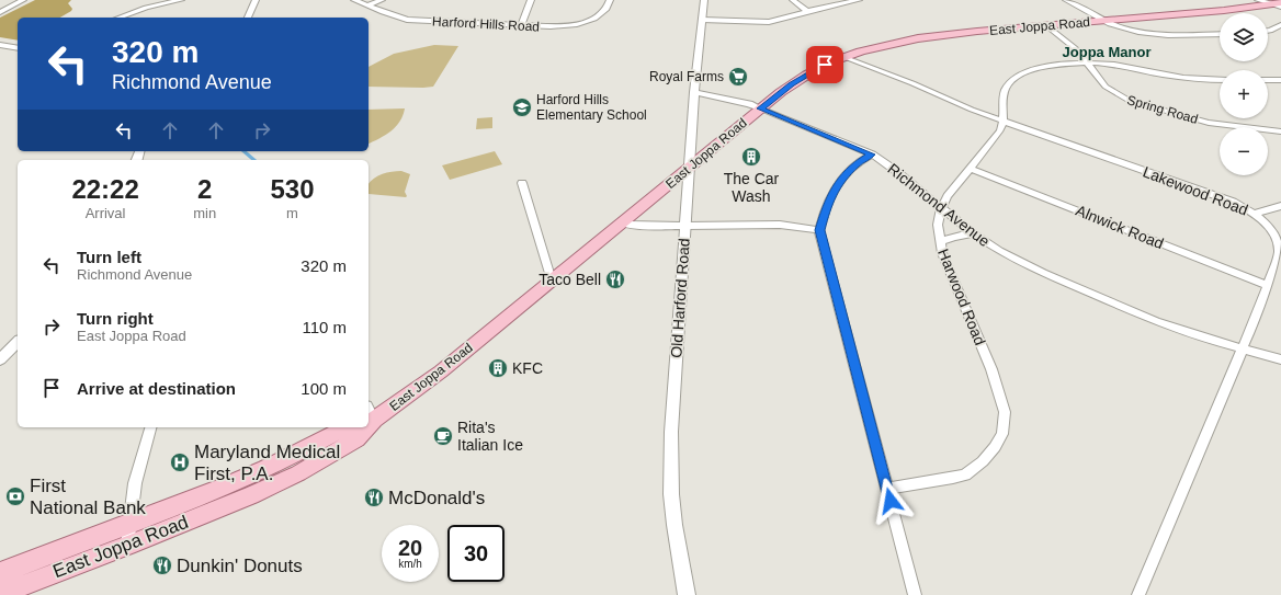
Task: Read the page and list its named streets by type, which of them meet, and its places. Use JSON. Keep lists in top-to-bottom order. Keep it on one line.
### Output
{"streets":{"main road":["East Joppa Road"],"street":["Harford Hills Road","Spring Road","Lakewood Road","Richmond Avenue","Alnwick Road","Harwood Road","Old Harford Road"]},"crossings":[["East Joppa Road","Spring Road"],["East Joppa Road","Lakewood Road"],["East Joppa Road","Richmond Avenue"],["East Joppa Road","Old Harford Road"],["Lakewood Road","Richmond Avenue"],["Lakewood Road","Alnwick Road"],["Lakewood Road","Harwood Road"],["Richmond Avenue","Harwood Road"],["Richmond Avenue","Old Harford Road"],["Alnwick Road","Harwood Road"]],"districts":["Joppa Manor"],"places":{"supermarket":["Royal Farms"],"school or university":["Harford Hills Elementary School"],"building":["The Car Wash","KFC"],"restaurant":["Taco Bell","McDonald's","Dunkin' Donuts"],"cafe":["Rita's Italian Ice"],"hospital":["Maryland Medical First, P.A."],"bank":["First National Bank"]},"page":{"map_buttons":["+","−"],"turn":["320 m","Richmond Avenue"],"eta":["22:22","Arrival","2","min","530","m"],"list":[{"name":"Turn left","note":"Richmond Avenue","value":"320 m"},{"name":"Turn right","note":"East Joppa Road","value":"110 m"},{"name":"Arrive at destination","value":"100 m"}],"speed":"20 km/h","limit":"30"}}
